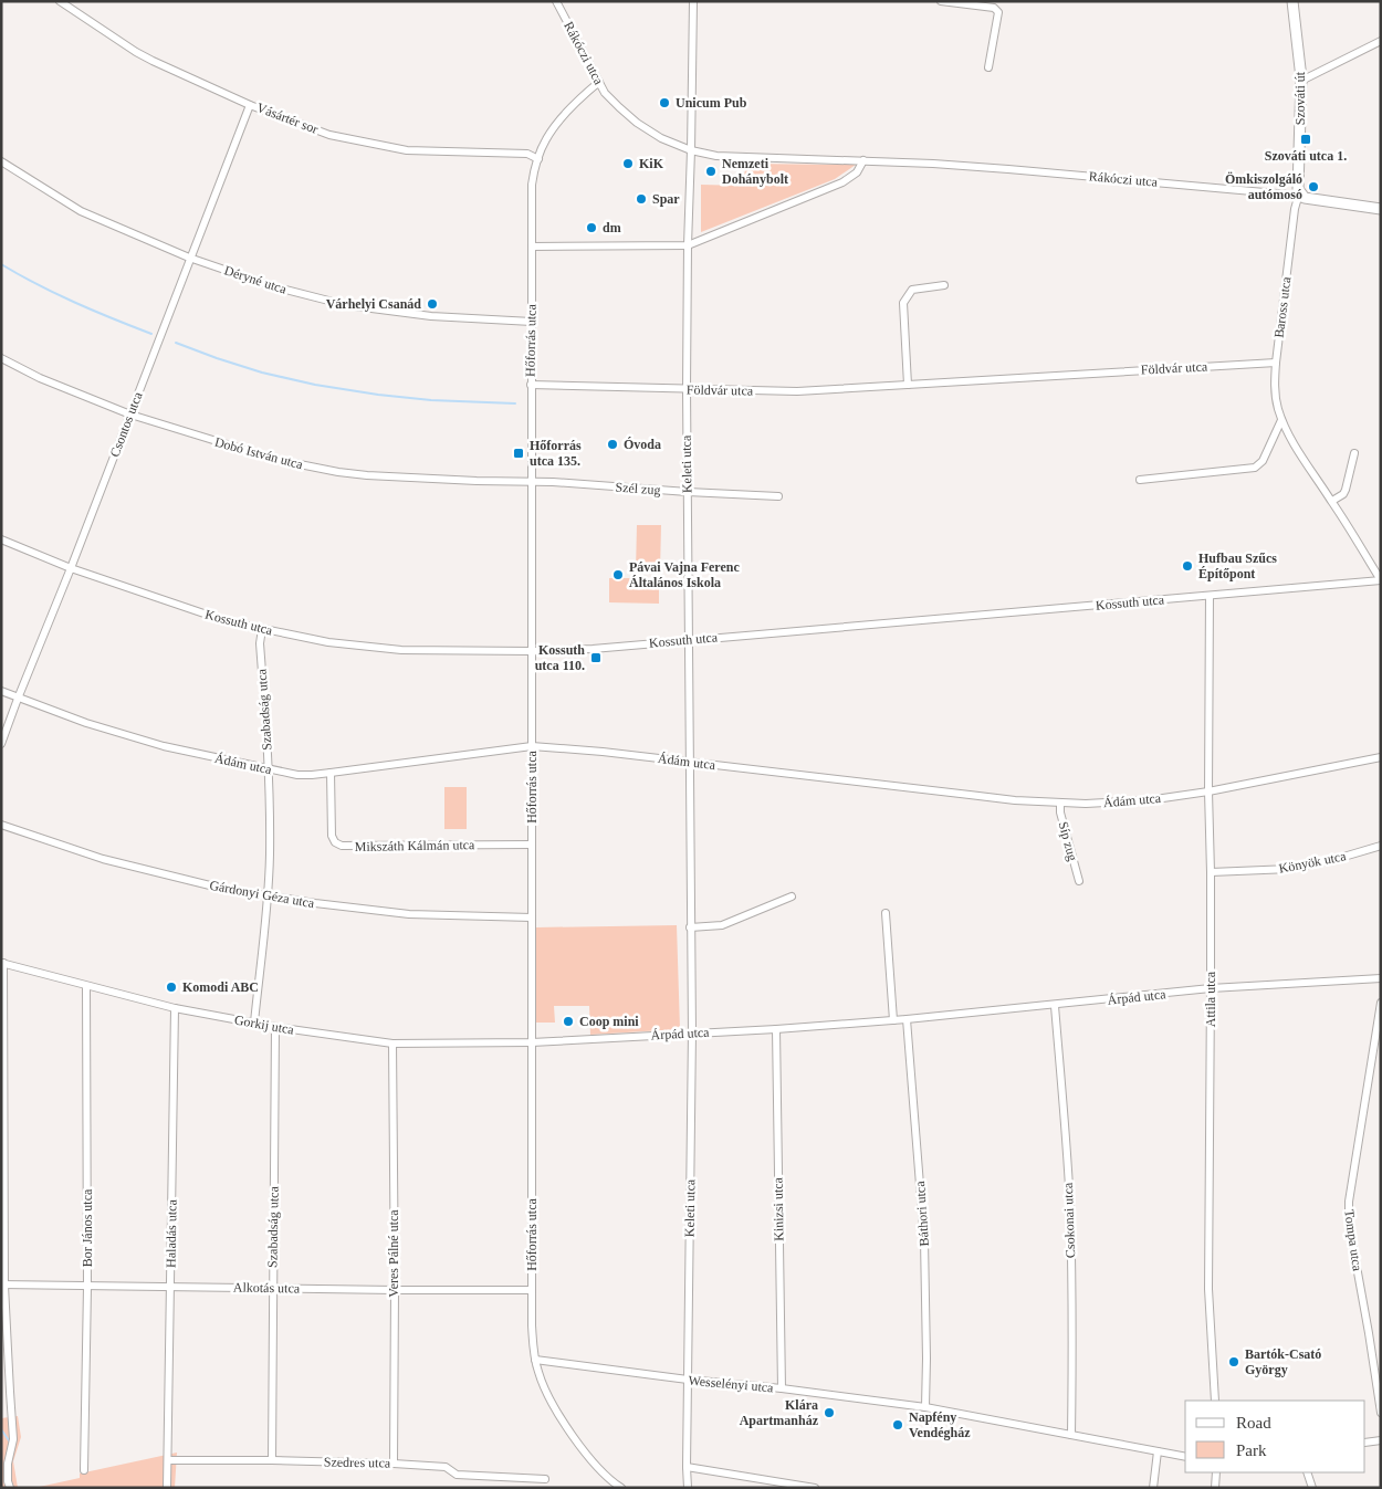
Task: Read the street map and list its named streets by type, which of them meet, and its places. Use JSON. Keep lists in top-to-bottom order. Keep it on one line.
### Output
{"streets":{"main road":["Rákóczi utca","Szováti út"],"street":["Vásártér sor","Déryné utca","Baross utca","Hőforrás utca","Földvár utca","Csontos utca","Dobó István utca","Keleti utca","Szél zug","Kossuth utca","Szabadság utca","Ádám utca","Síp zug","Mikszáth Kálmán utca","Könyök utca","Gárdonyi Géza utca","Árpád utca","Attila utca","Gorkij utca","Kinizsi utca","Báthori utca","Csokonai utca","Bor János utca","Haladás utca","Tompa utca","Veres Pálné utca","Alkotás utca","Wesselényi utca","Szedres utca"]},"crossings":[["Rákóczi utca","Szováti út"],["Rákóczi utca","Baross utca"],["Rákóczi utca","Hőforrás utca"],["Rákóczi utca","Keleti utca"],["Szováti út","Baross utca"],["Vásártér sor","Hőforrás utca"],["Vásártér sor","Csontos utca"],["Déryné utca","Hőforrás utca"],["Déryné utca","Csontos utca"],["Baross utca","Földvár utca"],["Baross utca","Kossuth utca"],["Hőforrás utca","Földvár utca"],["Hőforrás utca","Dobó István utca"],["Hőforrás utca","Szél zug"],["Hőforrás utca","Kossuth utca"],["Hőforrás utca","Ádám utca"],["Hőforrás utca","Mikszáth Kálmán utca"],["Hőforrás utca","Gárdonyi Géza utca"],["Hőforrás utca","Árpád utca"],["Hőforrás utca","Gorkij utca"],["Hőforrás utca","Alkotás utca"],["Hőforrás utca","Wesselényi utca"],["Földvár utca","Keleti utca"],["Csontos utca","Dobó István utca"],["Csontos utca","Kossuth utca"],["Csontos utca","Ádám utca"],["Dobó István utca","Szél zug"],["Keleti utca","Szél zug"],["Keleti utca","Kossuth utca"],["Keleti utca","Ádám utca"],["Keleti utca","Árpád utca"],["Keleti utca","Wesselényi utca"],["Kossuth utca","Szabadság utca"],["Kossuth utca","Attila utca"],["Szabadság utca","Ádám utca"],["Szabadság utca","Gárdonyi Géza utca"],["Szabadság utca","Gorkij utca"],["Szabadság utca","Alkotás utca"],["Szabadság utca","Szedres utca"],["Ádám utca","Síp zug"],["Ádám utca","Mikszáth Kálmán utca"],["Ádám utca","Attila utca"],["Könyök utca","Attila utca"],["Árpád utca","Attila utca"],["Árpád utca","Gorkij utca"],["Árpád utca","Kinizsi utca"],["Árpád utca","Báthori utca"],["Árpád utca","Csokonai utca"],["Gorkij utca","Bor János utca"],["Gorkij utca","Haladás utca"],["Gorkij utca","Veres Pálné utca"],["Kinizsi utca","Wesselényi utca"],["Báthori utca","Wesselényi utca"],["Csokonai utca","Wesselényi utca"],["Bor János utca","Alkotás utca"],["Haladás utca","Alkotás utca"],["Haladás utca","Szedres utca"],["Veres Pálné utca","Alkotás utca"],["Veres Pálné utca","Szedres utca"]],"places":{"other":["Unicum Pub","KiK","Nemzeti Dohánybolt","Ömkiszolgáló autómosó","Spar","dm","Várhelyi Csanád","Óvoda","Hufbau Szűcs Építőpont","Pávai Vajna Ferenc Általános Iskola","Komodi ABC","Coop mini","Bartók-Csató György","Klára Apartmanház","Napfény Vendégház"],"transit":["Szováti utca 1.","Hőforrás utca 135.","Kossuth utca 110."]},"legend":["Road","Park"]}
